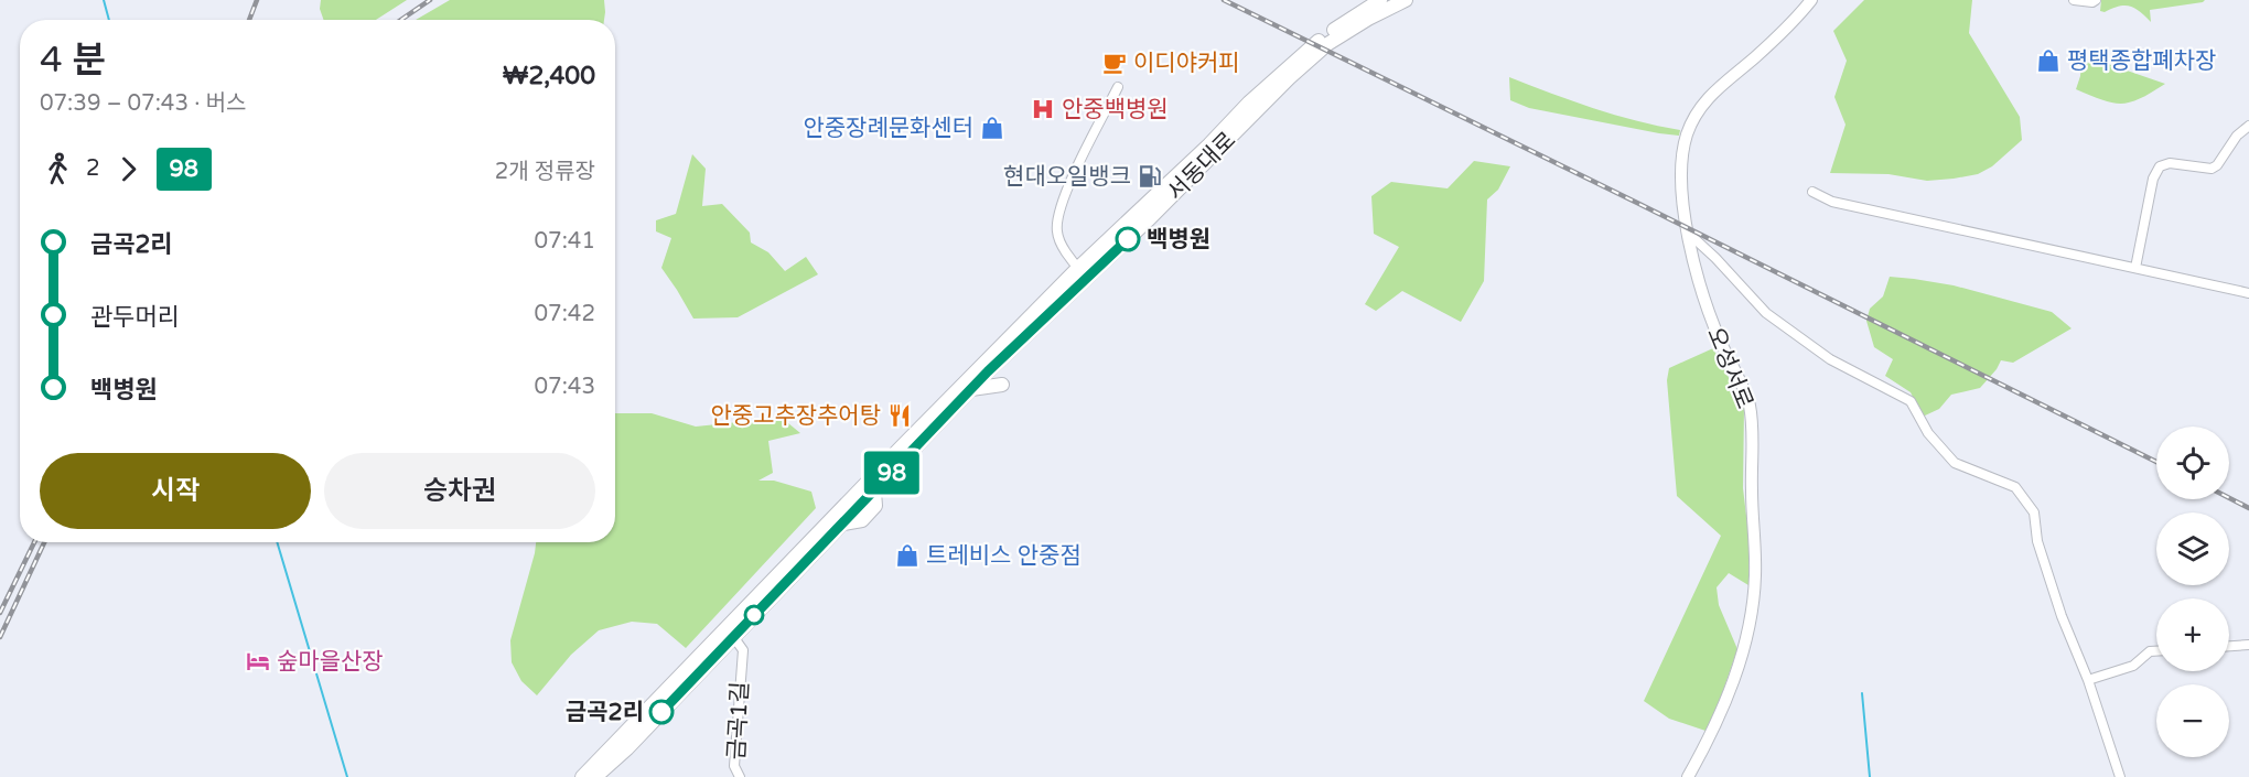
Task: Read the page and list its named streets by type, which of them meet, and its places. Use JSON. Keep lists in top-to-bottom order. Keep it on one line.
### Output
{"streets":{"main road":["서동대로"],"street":["오성서로","금곡1길"]},"crossings":[["서동대로","금곡1길"]],"places":{"shop":["평택종합폐차장","안중장례문화센터","트레비스 안중점"],"cafe":["이디야커피"],"hospital":["안중백병원"],"fuel station":["현대오일뱅크"],"other":["백병원","금곡2리"],"restaurant":["안중고추장추어탕"],"hotel":["숲마을산장"]},"lines":["bus line 98"],"page":{"on_map":"98","heading":["4 분","07:39 – 07:43 · 버스","₩2,400"],"legs":["2","98","2개 정류장"],"list":[{"name":"금곡2리","value":"07:41"},{"name":"관두머리","value":"07:42"},{"name":"백병원","value":"07:43"}],"map_buttons":["+","−"],"buttons":["시작","승차권"]}}
